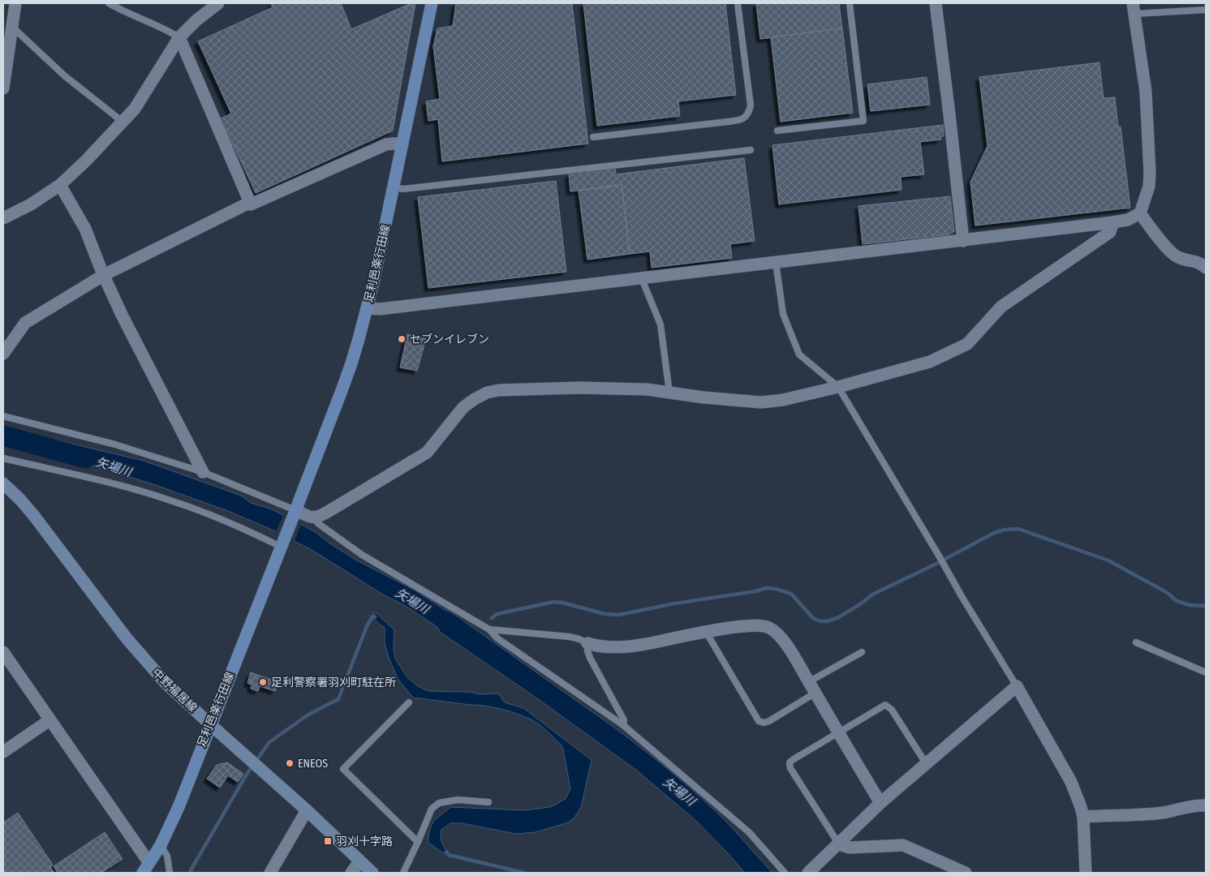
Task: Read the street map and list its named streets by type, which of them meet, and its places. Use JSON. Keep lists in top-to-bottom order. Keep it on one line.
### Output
{"streets":{"main road":["足利邑楽行田線","中野福居線"]},"crossings":[["足利邑楽行田線","中野福居線"]],"water":["矢場川"],"places":{"other":["セブンイレブン","足利警察署羽刈町駐在所","ENEOS"],"transit":["羽刈十字路"]}}
